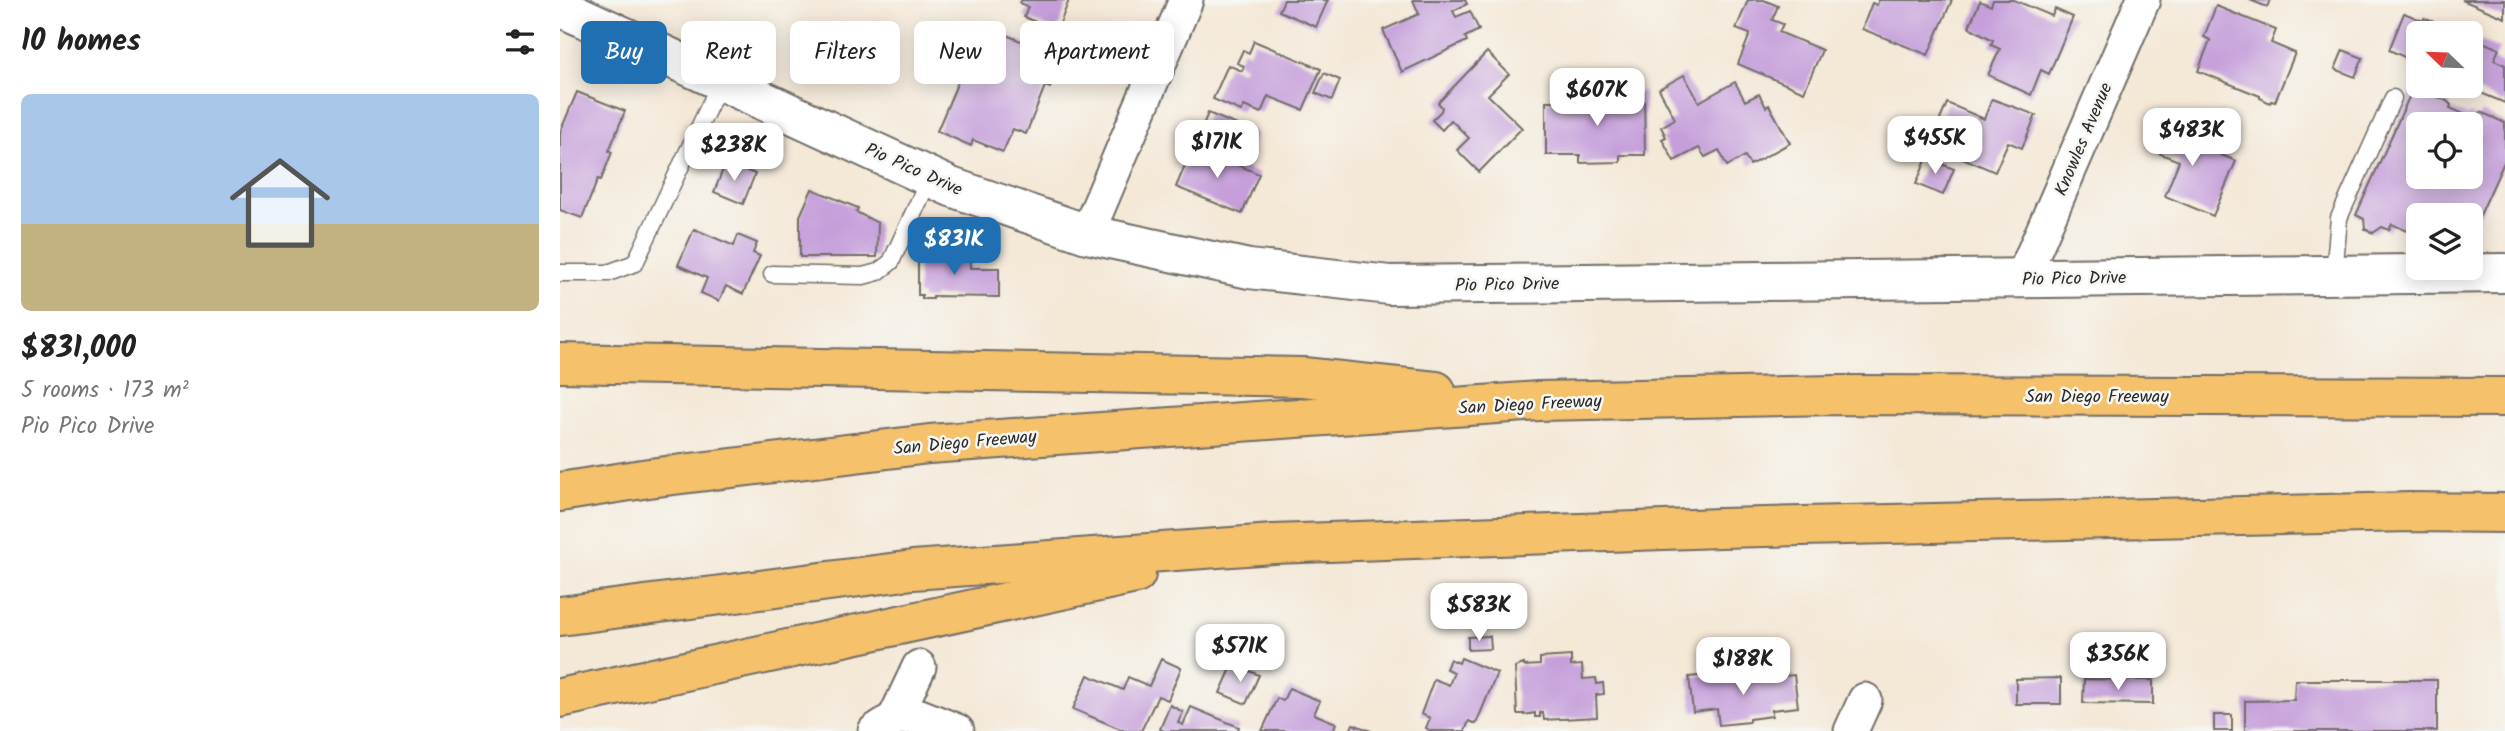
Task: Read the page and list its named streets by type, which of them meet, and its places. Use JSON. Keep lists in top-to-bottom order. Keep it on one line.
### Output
{"streets":{"highway":["San Diego Freeway"],"street":["Knowles Avenue","Pio Pico Drive"]},"crossings":[["Knowles Avenue","Pio Pico Drive"]],"north":"top left","page":{"heading":"10 homes","chip":["Buy","Rent","Filters","New","Apartment"],"price":["$607K","$483K","$455K","$171K","$238K","$831K","$583K","$571K","$356K","$188K"],"list":[{"name":"$831,000","note":"5 rooms · 173 m² · Pio Pico Drive"}]}}
